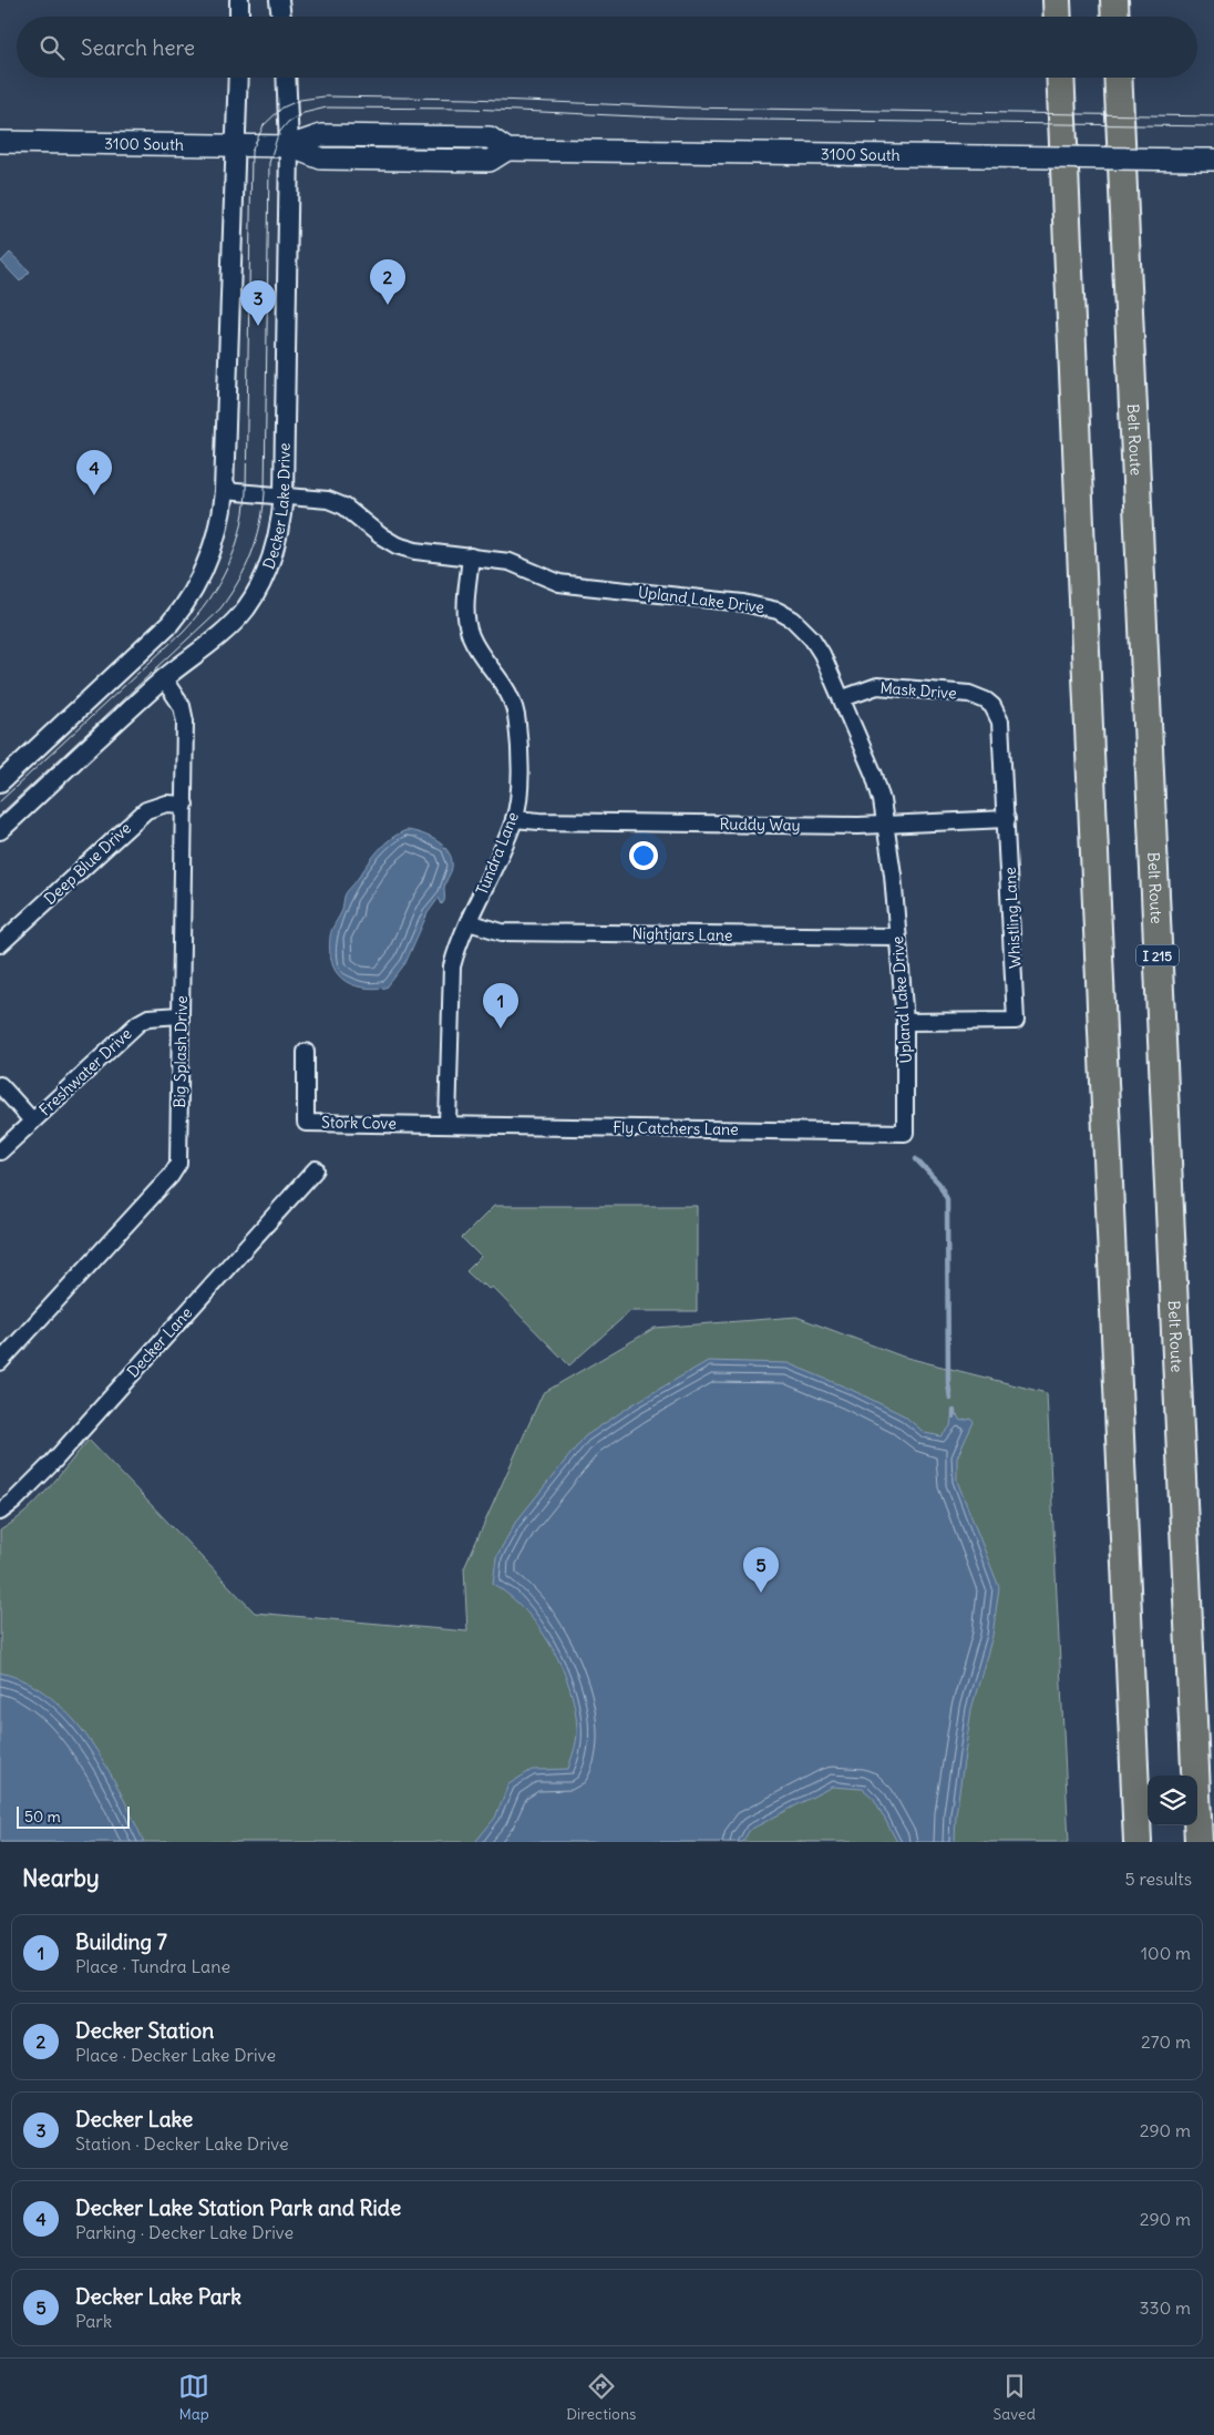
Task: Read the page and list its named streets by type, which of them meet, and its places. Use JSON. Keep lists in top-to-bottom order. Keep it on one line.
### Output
{"streets":{"highway":["Belt Route","I 215"],"main road":["3100 South"],"street":["Decker Lake Drive","Upland Lake Drive","Mask Drive","Ruddy Way","Tundra Lane","Deep Blue Drive","Whistling Lane","Nightjars Lane","Big Splash Drive","Freshwater Drive","Stork Cove","Fly Catchers Lane","Decker Lane"]},"crossings":[["3100 South","Decker Lake Drive"],["Decker Lake Drive","Upland Lake Drive"],["Decker Lake Drive","Big Splash Drive"],["Upland Lake Drive","Mask Drive"],["Upland Lake Drive","Ruddy Way"],["Upland Lake Drive","Tundra Lane"],["Upland Lake Drive","Whistling Lane"],["Upland Lake Drive","Nightjars Lane"],["Upland Lake Drive","Fly Catchers Lane"],["Mask Drive","Whistling Lane"],["Ruddy Way","Tundra Lane"],["Ruddy Way","Whistling Lane"],["Tundra Lane","Nightjars Lane"],["Tundra Lane","Stork Cove"],["Tundra Lane","Fly Catchers Lane"],["Deep Blue Drive","Big Splash Drive"],["Big Splash Drive","Freshwater Drive"],["Stork Cove","Fly Catchers Lane"]],"scale_bar":"50 m","page":{"search":"Search here","pins":["2","3","4","1","5"],"scale":"50 m","heading":["Nearby","5 results"],"list":[{"mark":"1","name":"Building 7","note":"Place · Tundra Lane","value":"100 m"},{"mark":"2","name":"Decker Station","note":"Place · Decker Lake Drive","value":"270 m"},{"mark":"3","name":"Decker Lake","note":"Station · Decker Lake Drive","value":"290 m"},{"mark":"4","name":"Decker Lake Station Park and Ride","note":"Parking · Decker Lake Drive","value":"290 m"},{"mark":"5","name":"Decker Lake Park","note":"Park","value":"330 m"}],"nav":["Map","Directions","Saved"]}}
